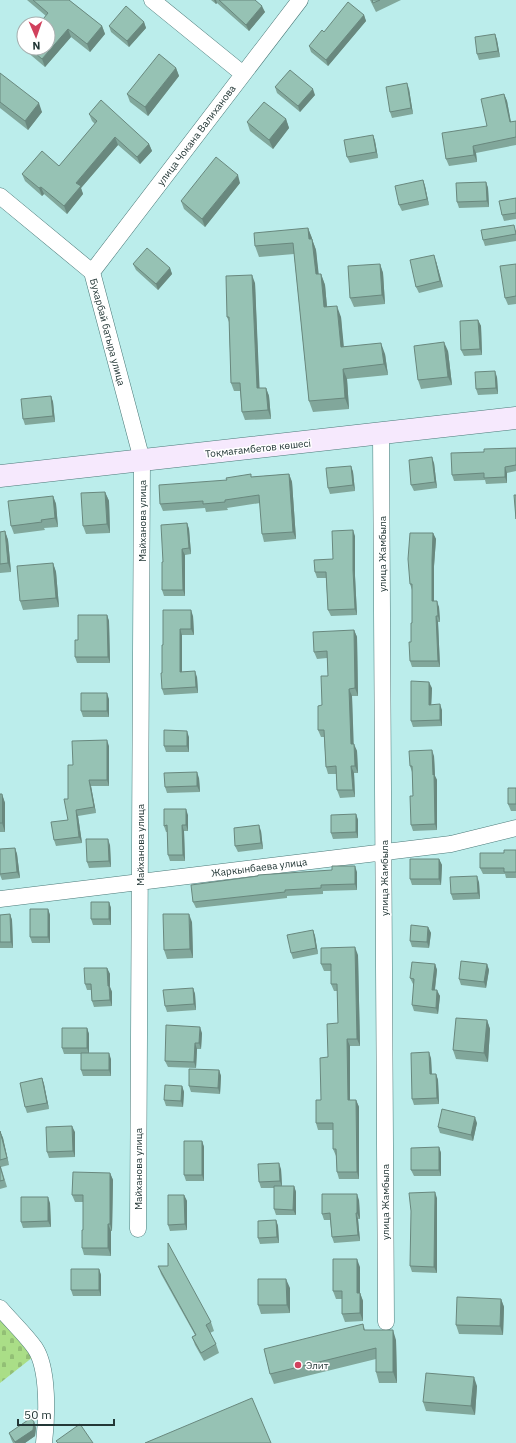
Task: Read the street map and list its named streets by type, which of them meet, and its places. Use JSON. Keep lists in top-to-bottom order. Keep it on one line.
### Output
{"streets":{"street":["улица Чокана Валиханова","Бухарбай батыра улица","Тоқмағамбетов көшесі","Майханова улица","улица Жамбыла","Жаркынбаева улица"]},"crossings":[["улица Чокана Валиханова","Бухарбай батыра улица"],["Бухарбай батыра улица","Тоқмағамбетов көшесі"],["Бухарбай батыра улица","Майханова улица"],["Тоқмағамбетов көшесі","Майханова улица"],["Тоқмағамбетов көшесі","улица Жамбыла"],["Майханова улица","Жаркынбаева улица"],["улица Жамбыла","Жаркынбаева улица"]],"places":["Элит"],"scale_bar":"50 m","north":"bottom"}
